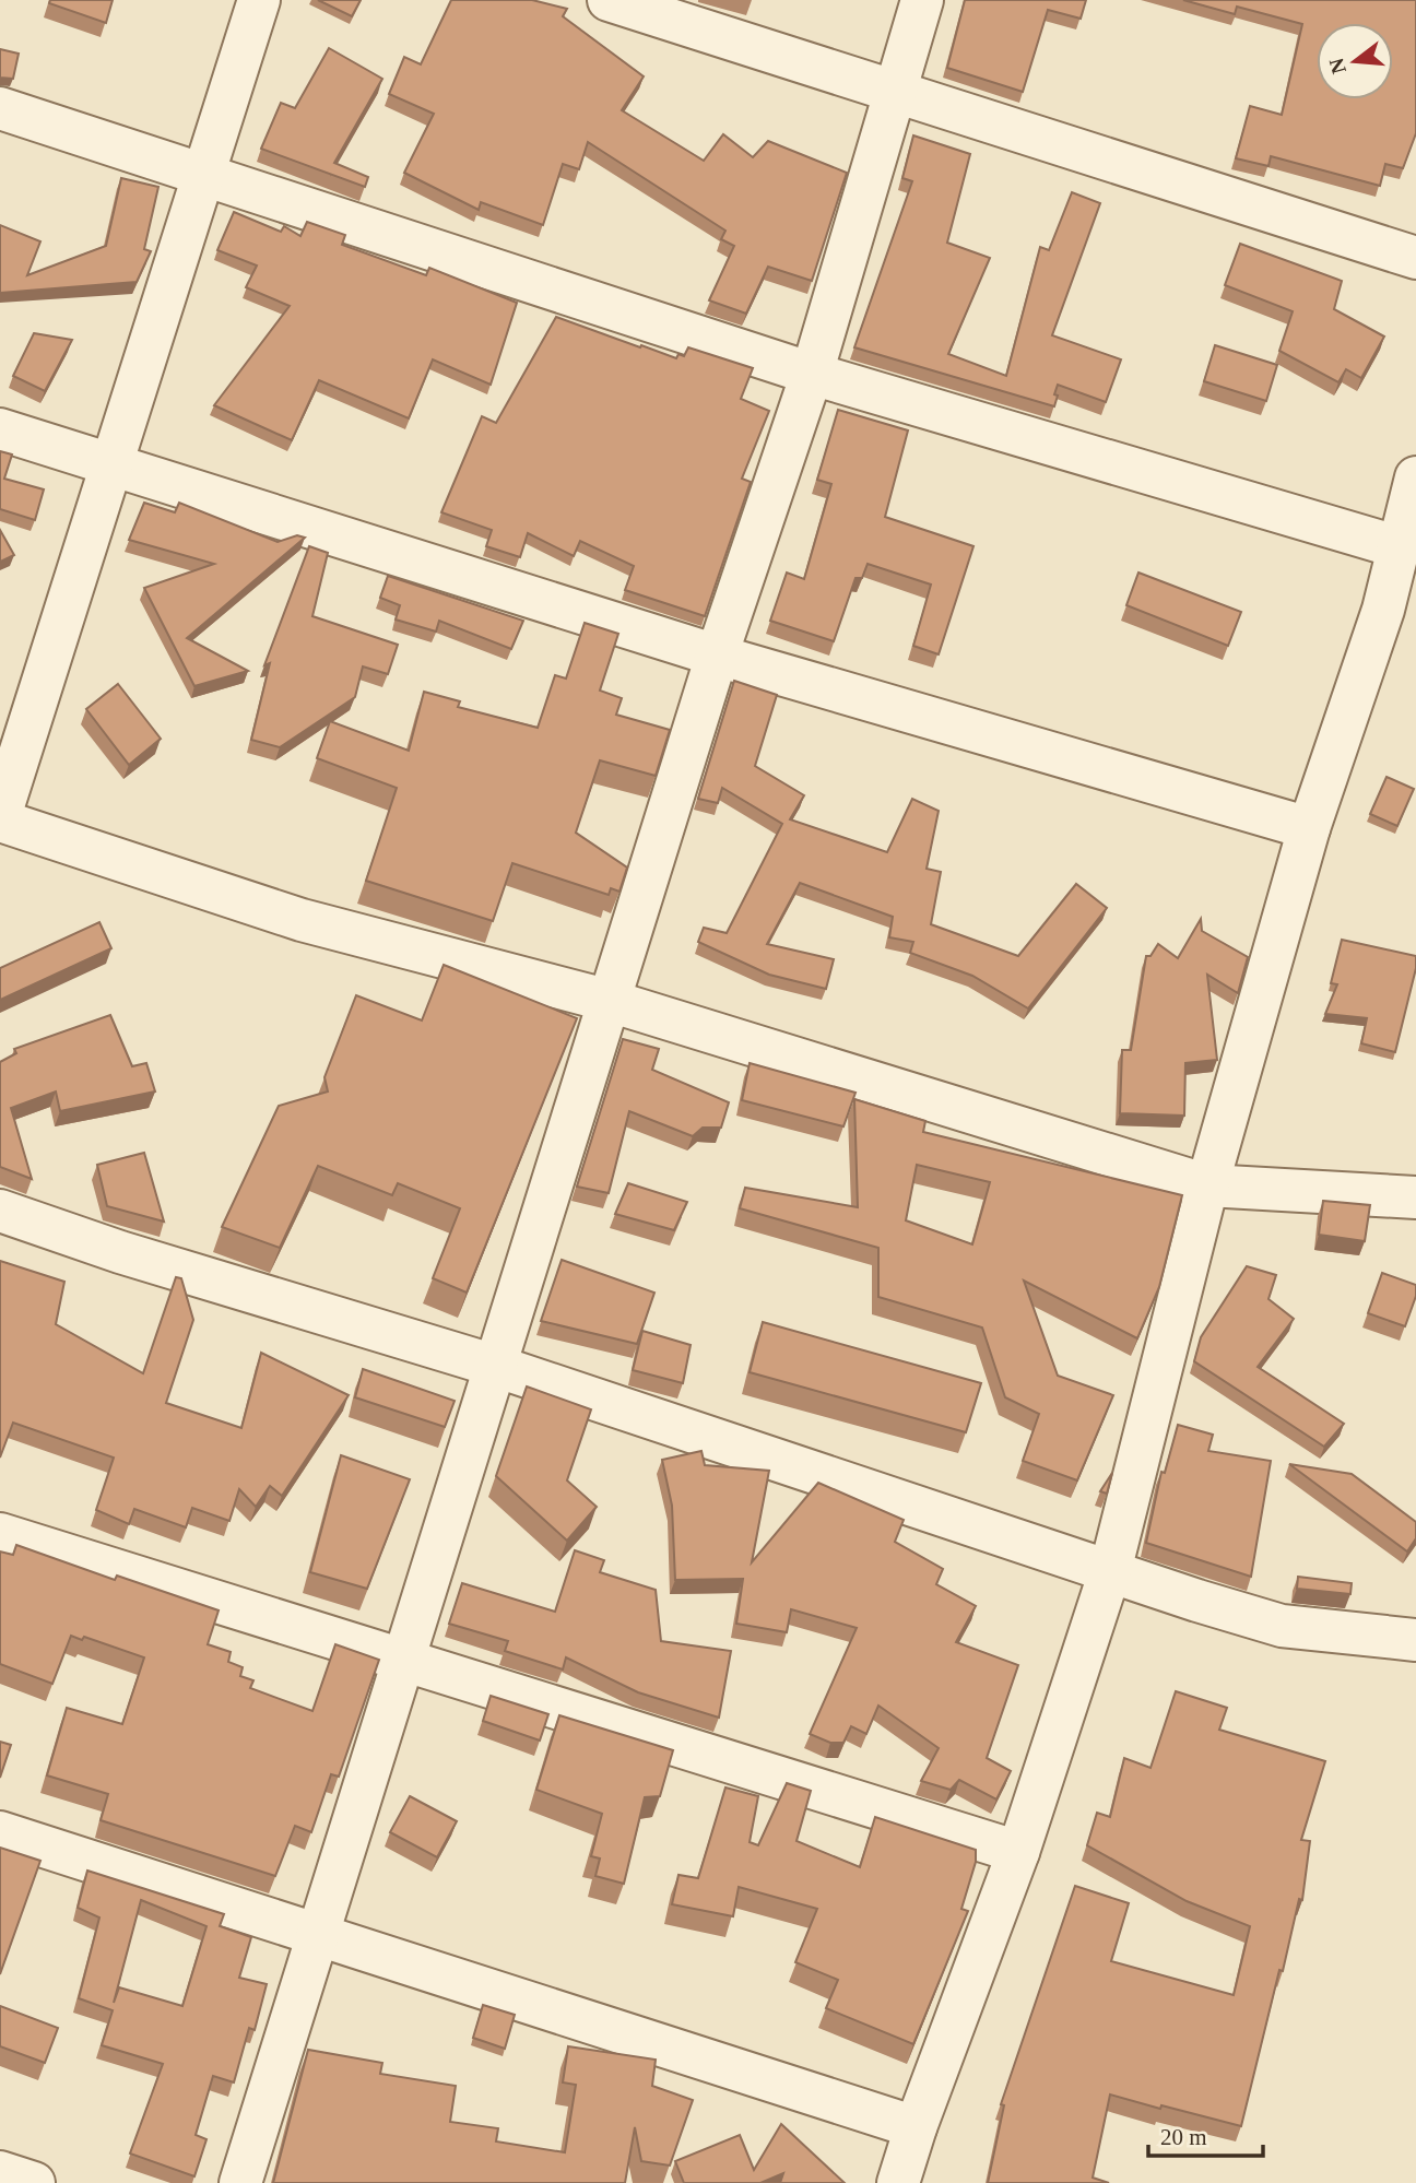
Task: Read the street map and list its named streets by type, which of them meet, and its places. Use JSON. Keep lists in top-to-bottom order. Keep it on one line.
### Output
{"scale_bar":"20 m","north":"left"}
